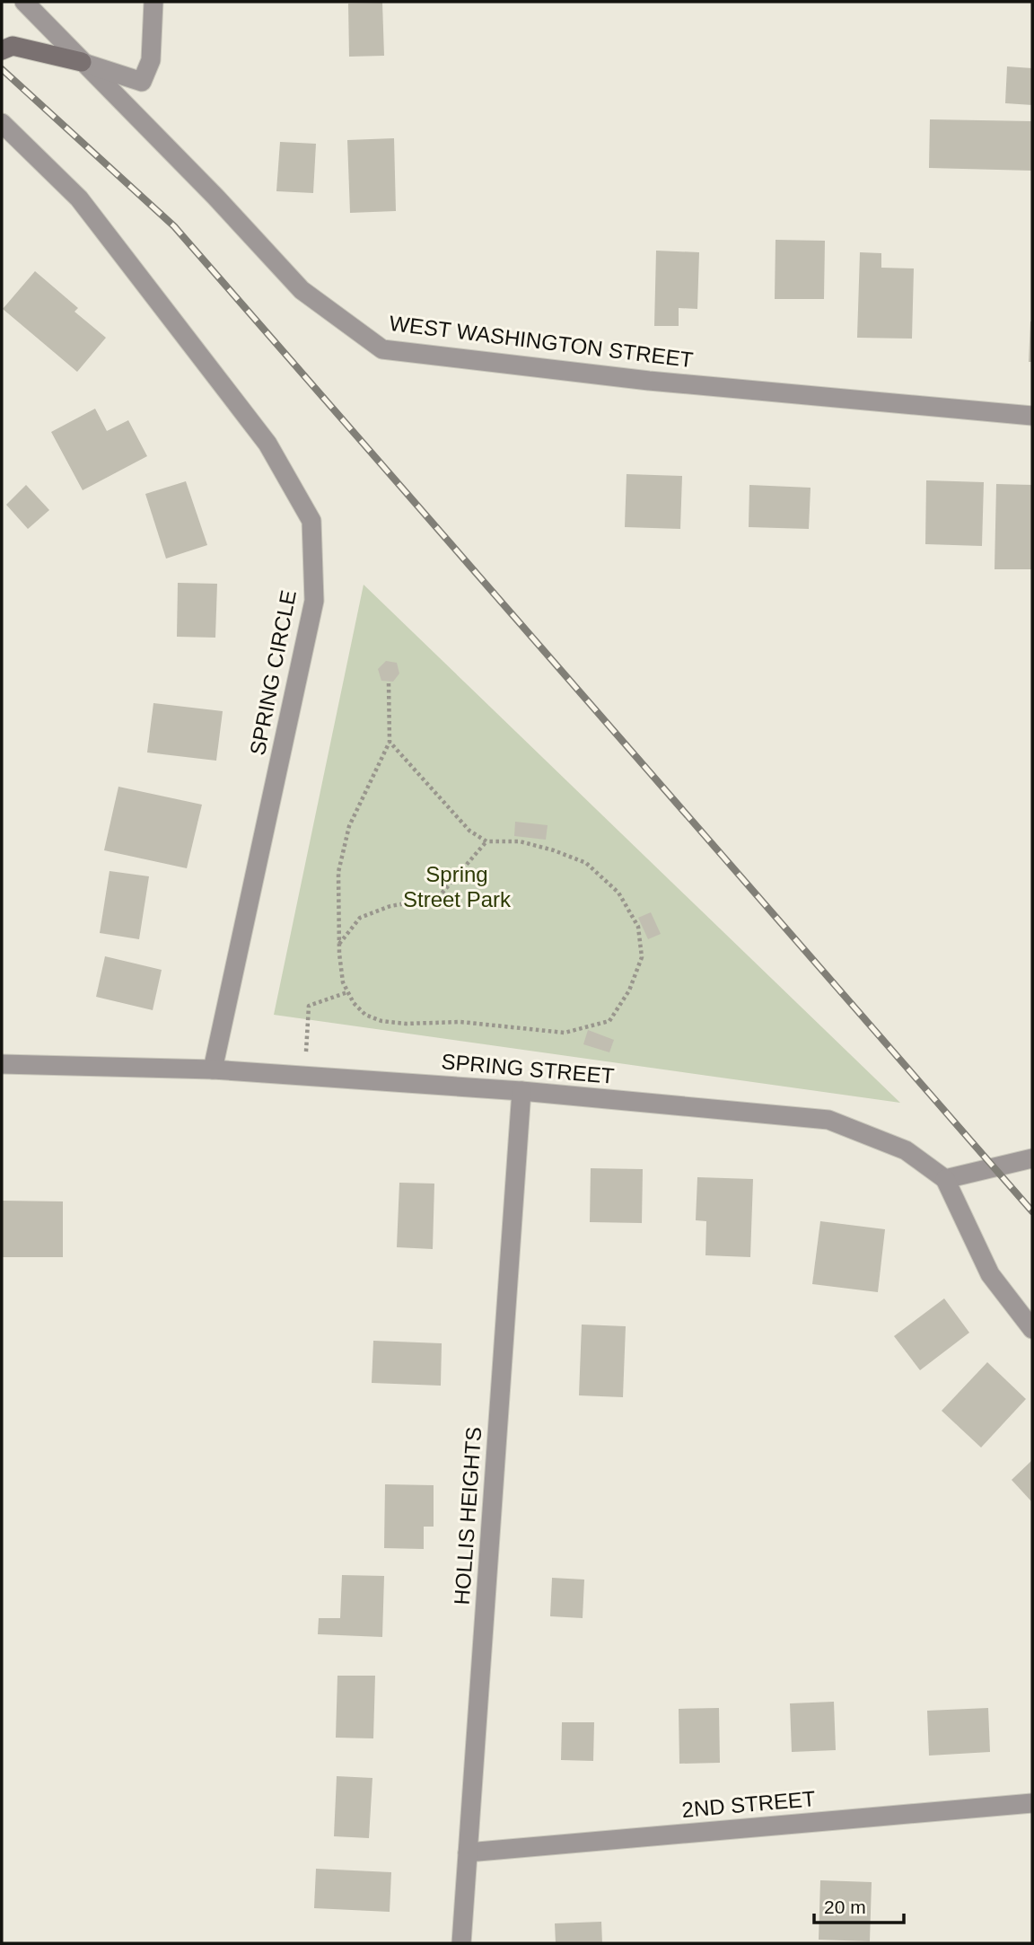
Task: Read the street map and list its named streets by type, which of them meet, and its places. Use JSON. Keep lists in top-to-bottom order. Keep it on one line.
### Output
{"streets":{"street":["WEST WASHINGTON STREET","SPRING CIRCLE","SPRING STREET","HOLLIS HEIGHTS","2ND STREET"]},"crossings":[["SPRING CIRCLE","SPRING STREET"],["SPRING STREET","HOLLIS HEIGHTS"],["HOLLIS HEIGHTS","2ND STREET"]],"parks":["Spring Street Park"],"scale_bar":"20 m"}
